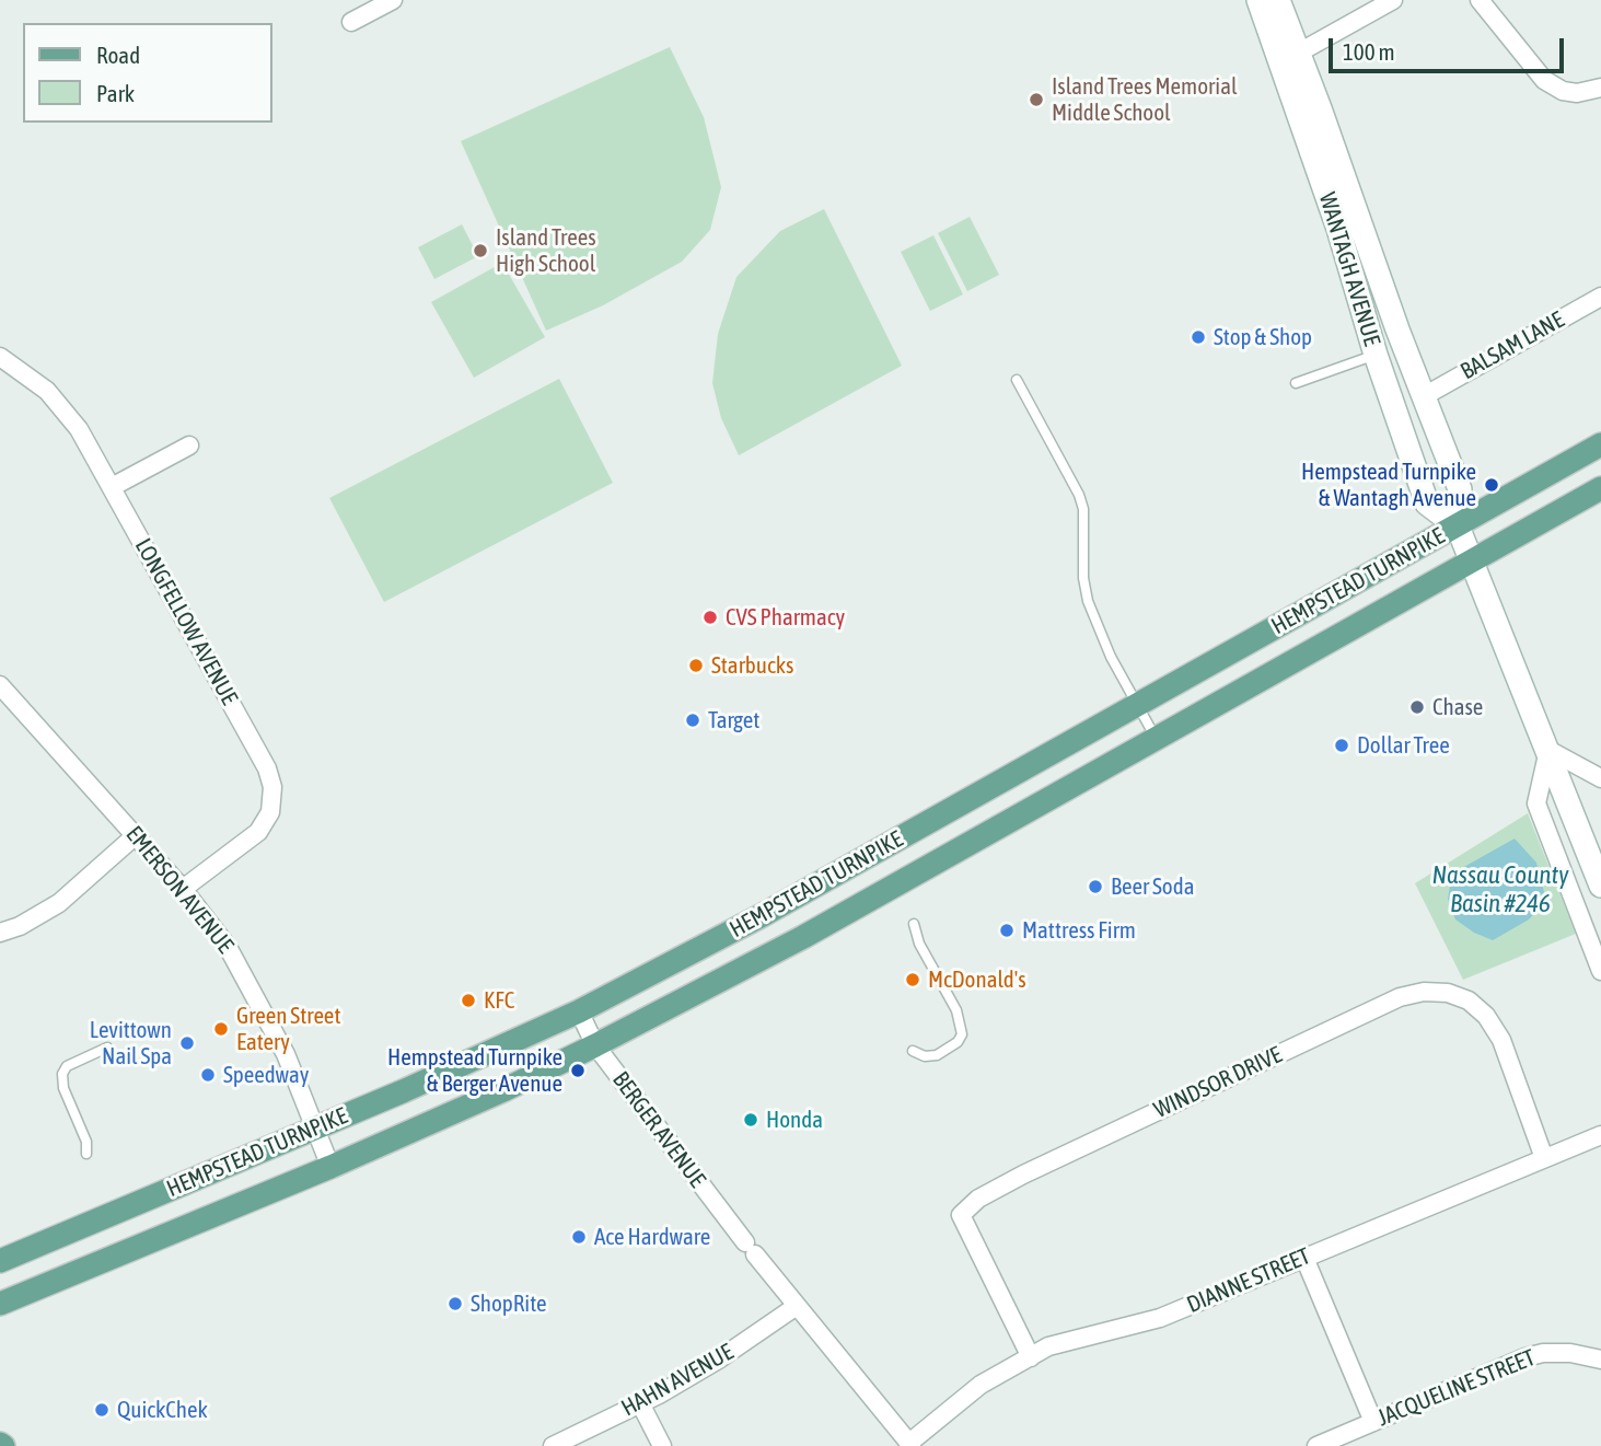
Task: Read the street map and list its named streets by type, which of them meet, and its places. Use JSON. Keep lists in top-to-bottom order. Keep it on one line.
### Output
{"streets":{"main road":["WANTAGH AVENUE","HEMPSTEAD TURNPIKE"],"street":["BALSAM LANE","LONGFELLOW AVENUE","EMERSON AVENUE","WINDSOR DRIVE","BERGER AVENUE","DIANNE STREET","HAHN AVENUE","JACQUELINE STREET"]},"crossings":[["WANTAGH AVENUE","BALSAM LANE"],["WANTAGH AVENUE","HEMPSTEAD TURNPIKE"],["HEMPSTEAD TURNPIKE","EMERSON AVENUE"],["HEMPSTEAD TURNPIKE","BERGER AVENUE"],["LONGFELLOW AVENUE","EMERSON AVENUE"],["WINDSOR DRIVE","DIANNE STREET"],["BERGER AVENUE","DIANNE STREET"],["BERGER AVENUE","HAHN AVENUE"]],"water":["Nassau County Basin #246"],"places":["Island Trees Memorial Middle School","Island Trees High School","Stop & Shop","Hempstead Turnpike & Wantagh Avenue","CVS Pharmacy","Starbucks","Chase","Target","Dollar Tree","Beer Soda","Mattress Firm","McDonald's","KFC","Green Street Eatery","Levittown Nail Spa","Hempstead Turnpike & Berger Avenue","Speedway","Honda","Ace Hardware","ShopRite","QuickChek"],"legend":["Road","Park"],"scale_bar":"100 m"}
